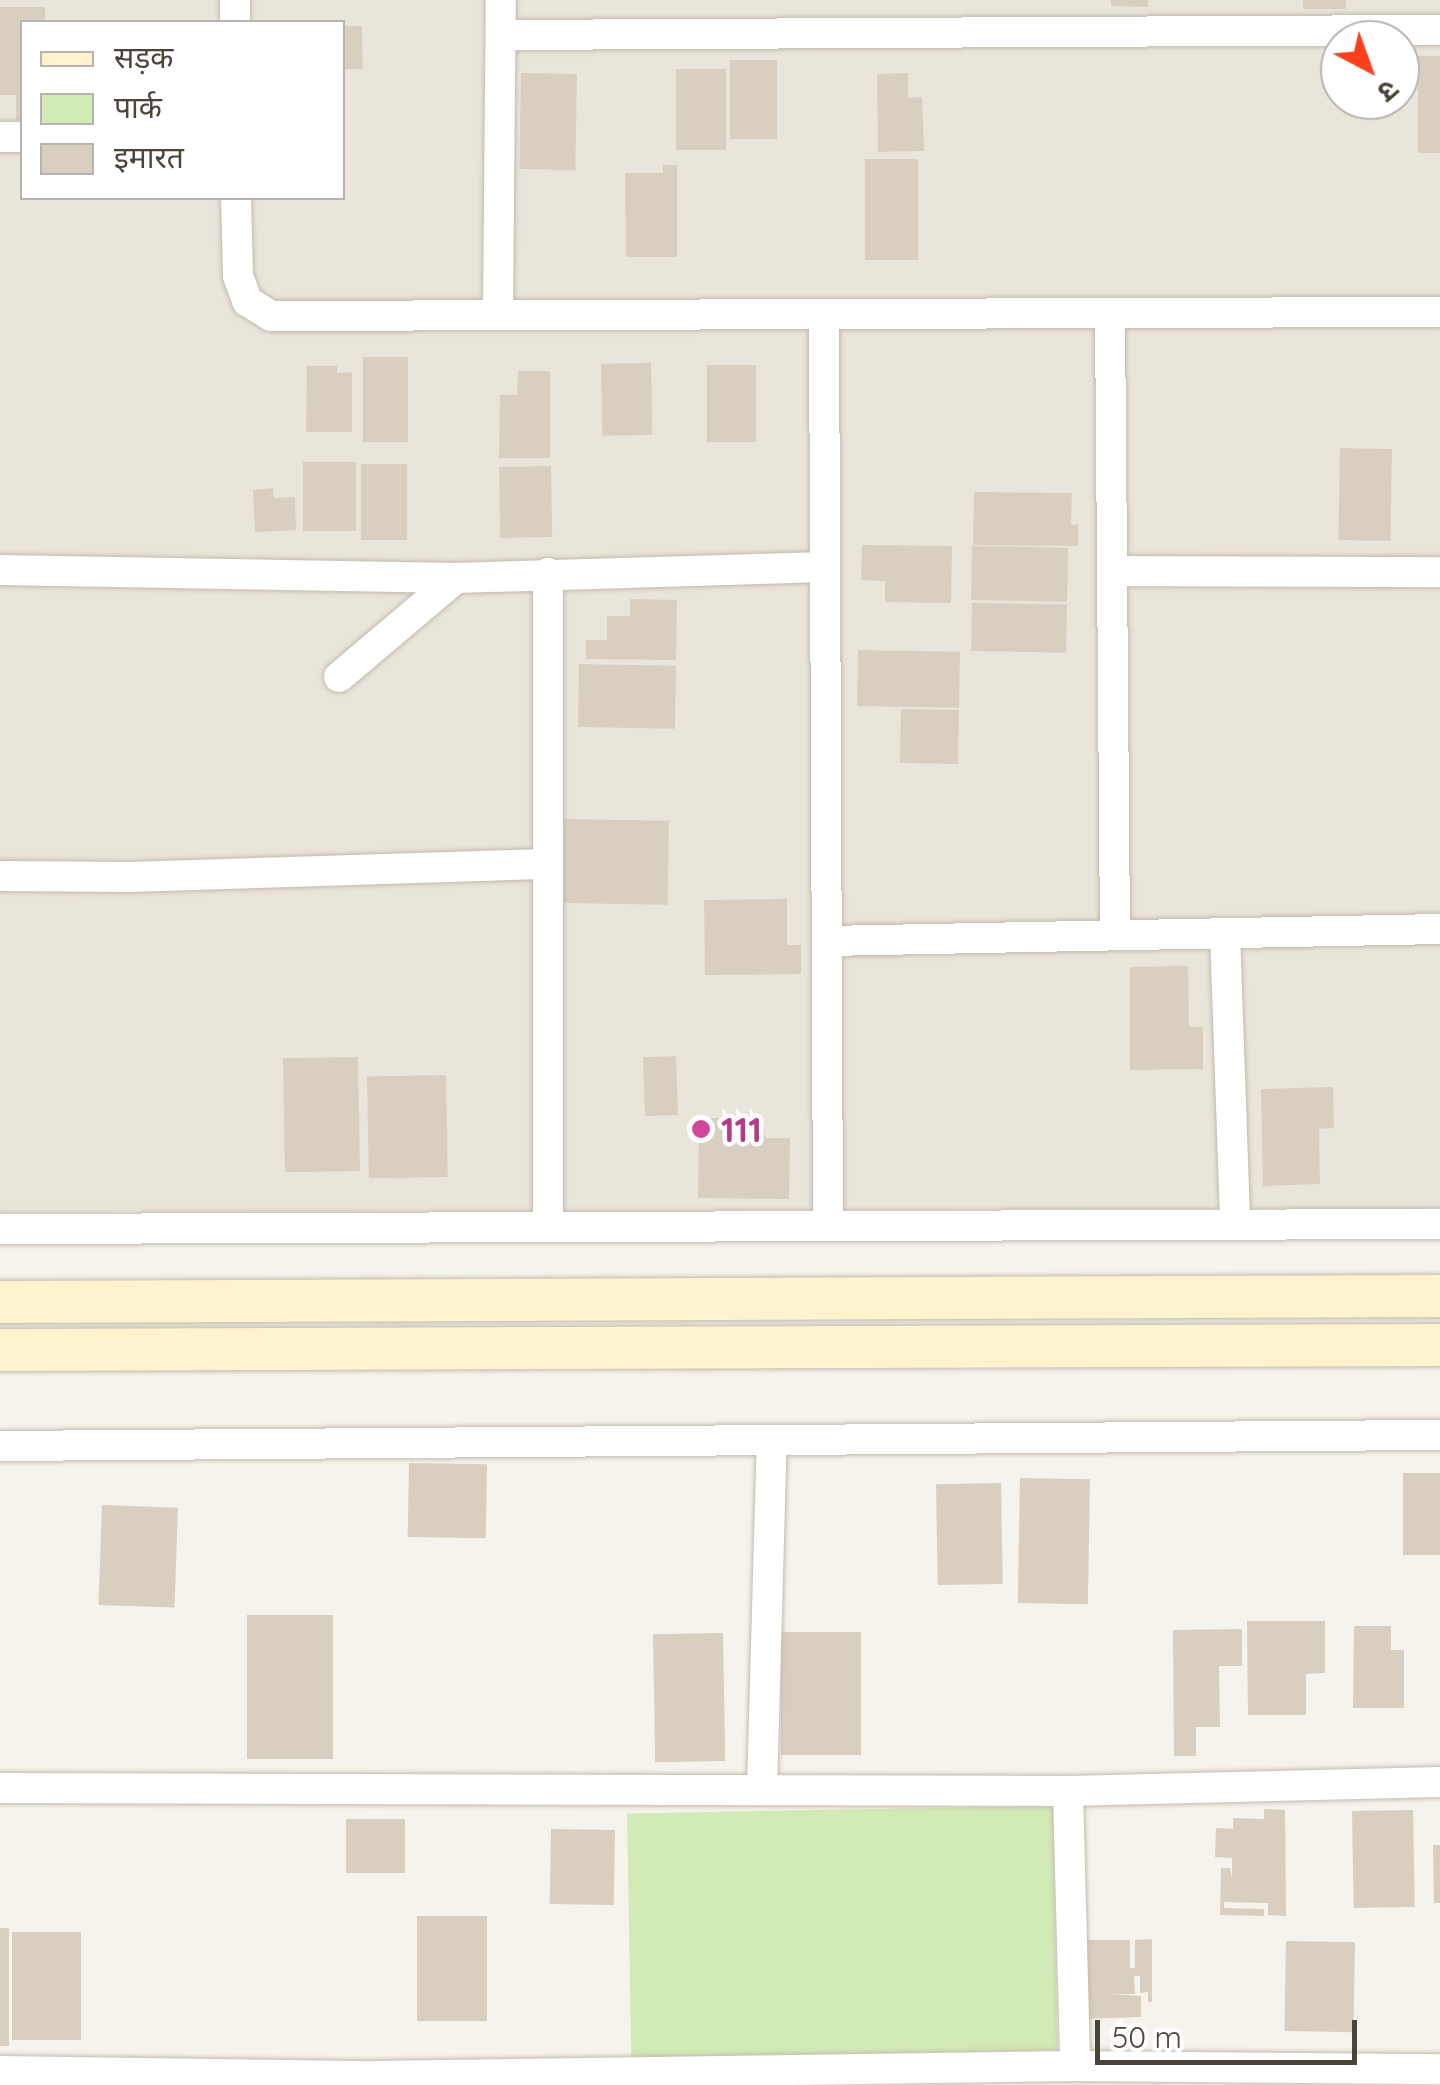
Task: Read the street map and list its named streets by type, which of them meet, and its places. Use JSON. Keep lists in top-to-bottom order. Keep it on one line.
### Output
{"places":["111"],"legend":["सड़क","पार्क","इमारत"],"scale_bar":"50 m","north":"bottom right"}
